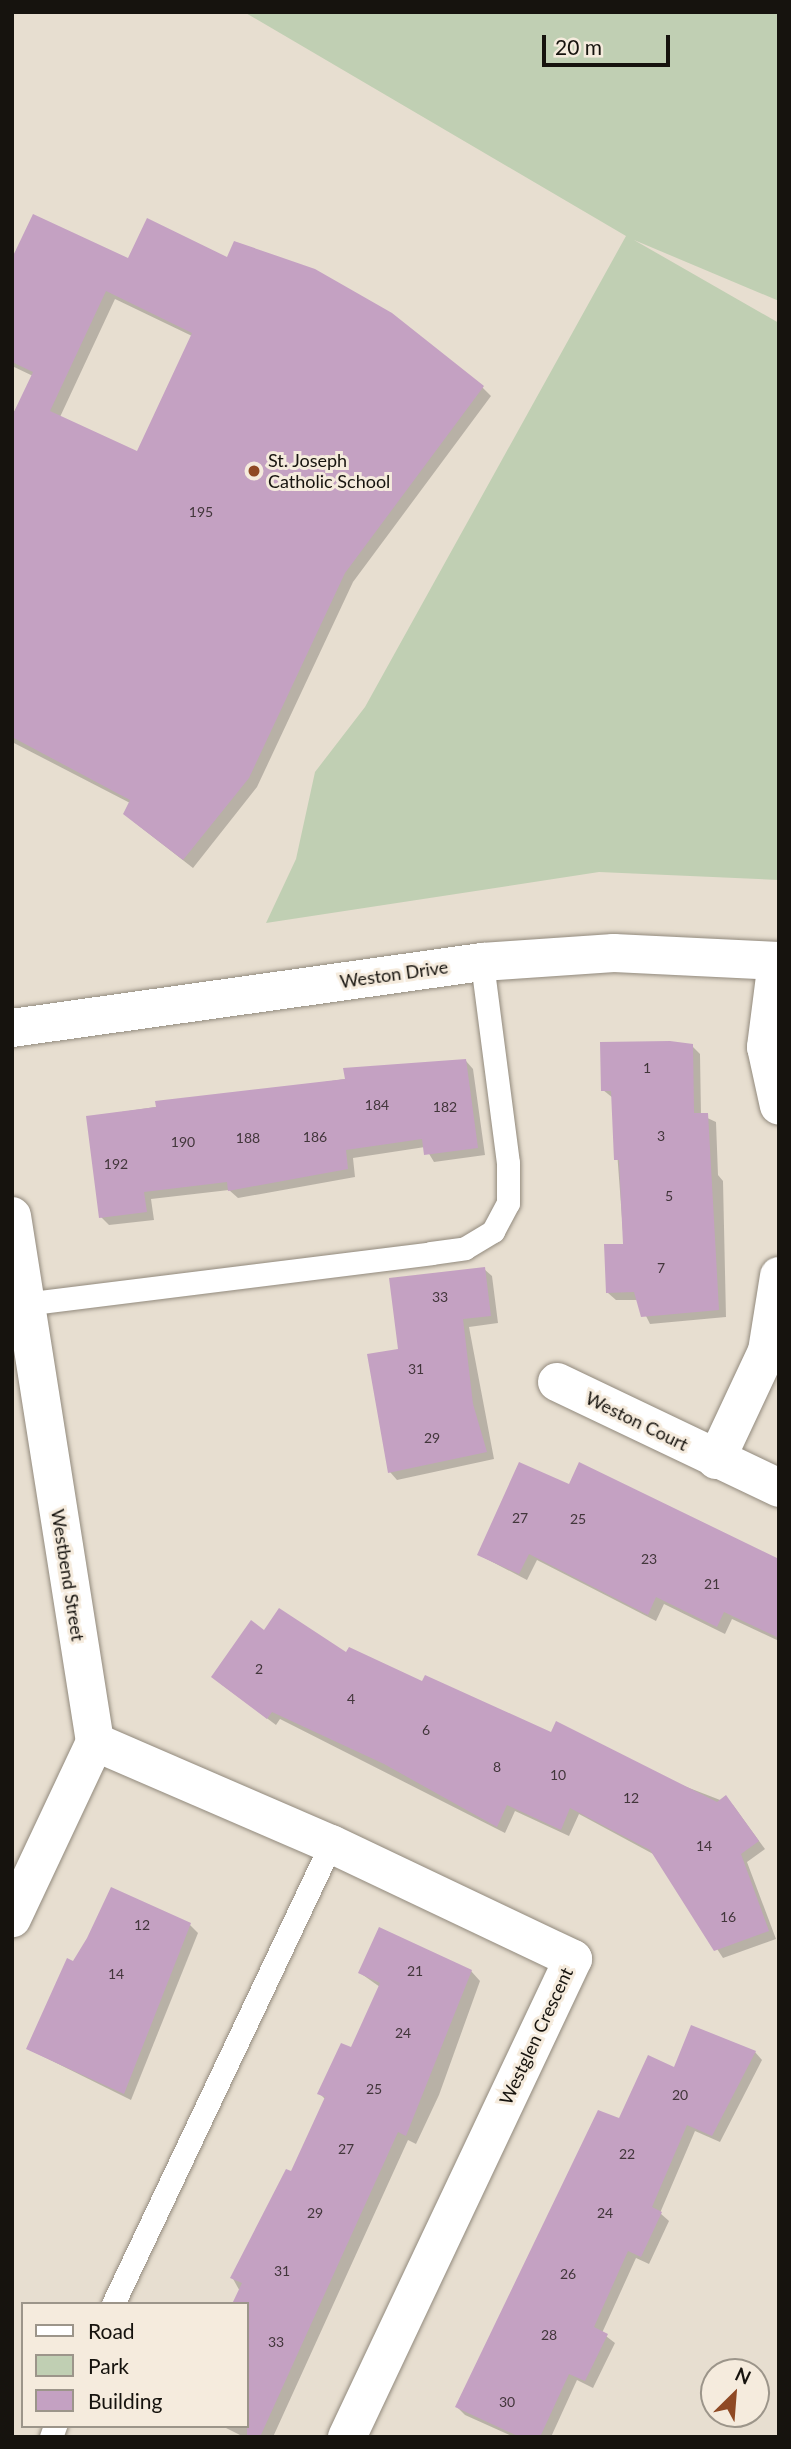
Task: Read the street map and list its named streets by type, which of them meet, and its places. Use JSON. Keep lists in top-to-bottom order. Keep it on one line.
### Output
{"streets":{"street":["Weston Drive","Weston Court","Westbend Street","Westglen Crescent"]},"crossings":[["Westbend Street","Westglen Crescent"]],"places":["St. Joseph Catholic School"],"house_numbers":["195","1","184","182","3","186","188","190","192","5","7","33","31","29","27","25","23","21","2","4","6","8","10","12","14","16","12","21","14","24","25","20","27","22","29","24","31","26","28","33","30"],"legend":["Road","Park","Building"],"scale_bar":"20 m","north":"top right"}
